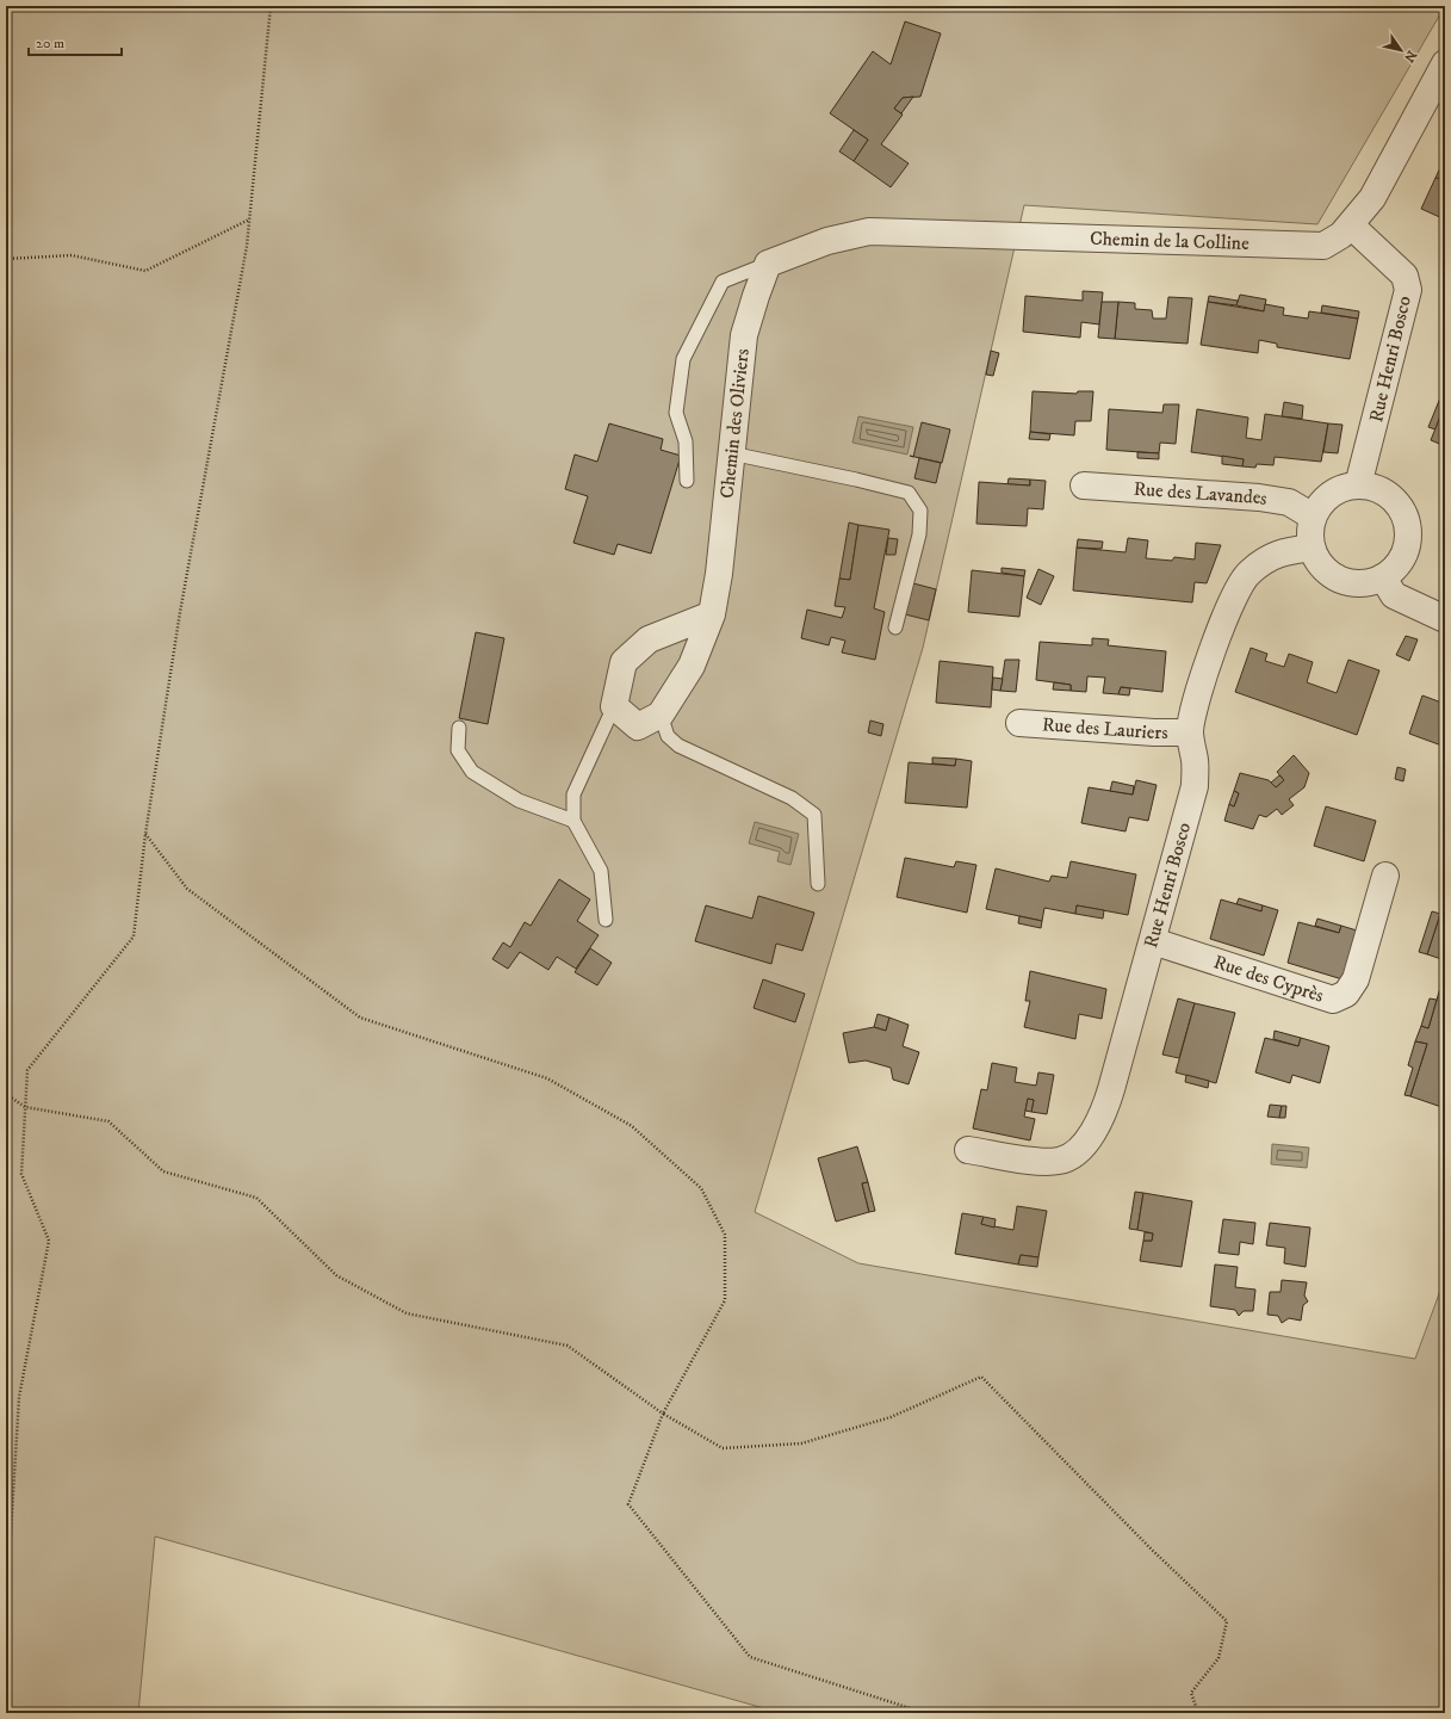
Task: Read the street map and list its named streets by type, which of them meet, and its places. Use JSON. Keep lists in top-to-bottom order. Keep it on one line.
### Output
{"streets":{"street":["Chemin de la Colline","Rue Henri Bosco","Chemin des Oliviers","Rue des Lavandes","Rue des Lauriers","Rue des Cyprès"]},"crossings":[["Chemin de la Colline","Rue Henri Bosco"],["Chemin de la Colline","Chemin des Oliviers"],["Rue Henri Bosco","Rue des Lavandes"],["Rue Henri Bosco","Rue des Lauriers"],["Rue Henri Bosco","Rue des Cyprès"]],"scale_bar":"20 m","north":"bottom right"}
